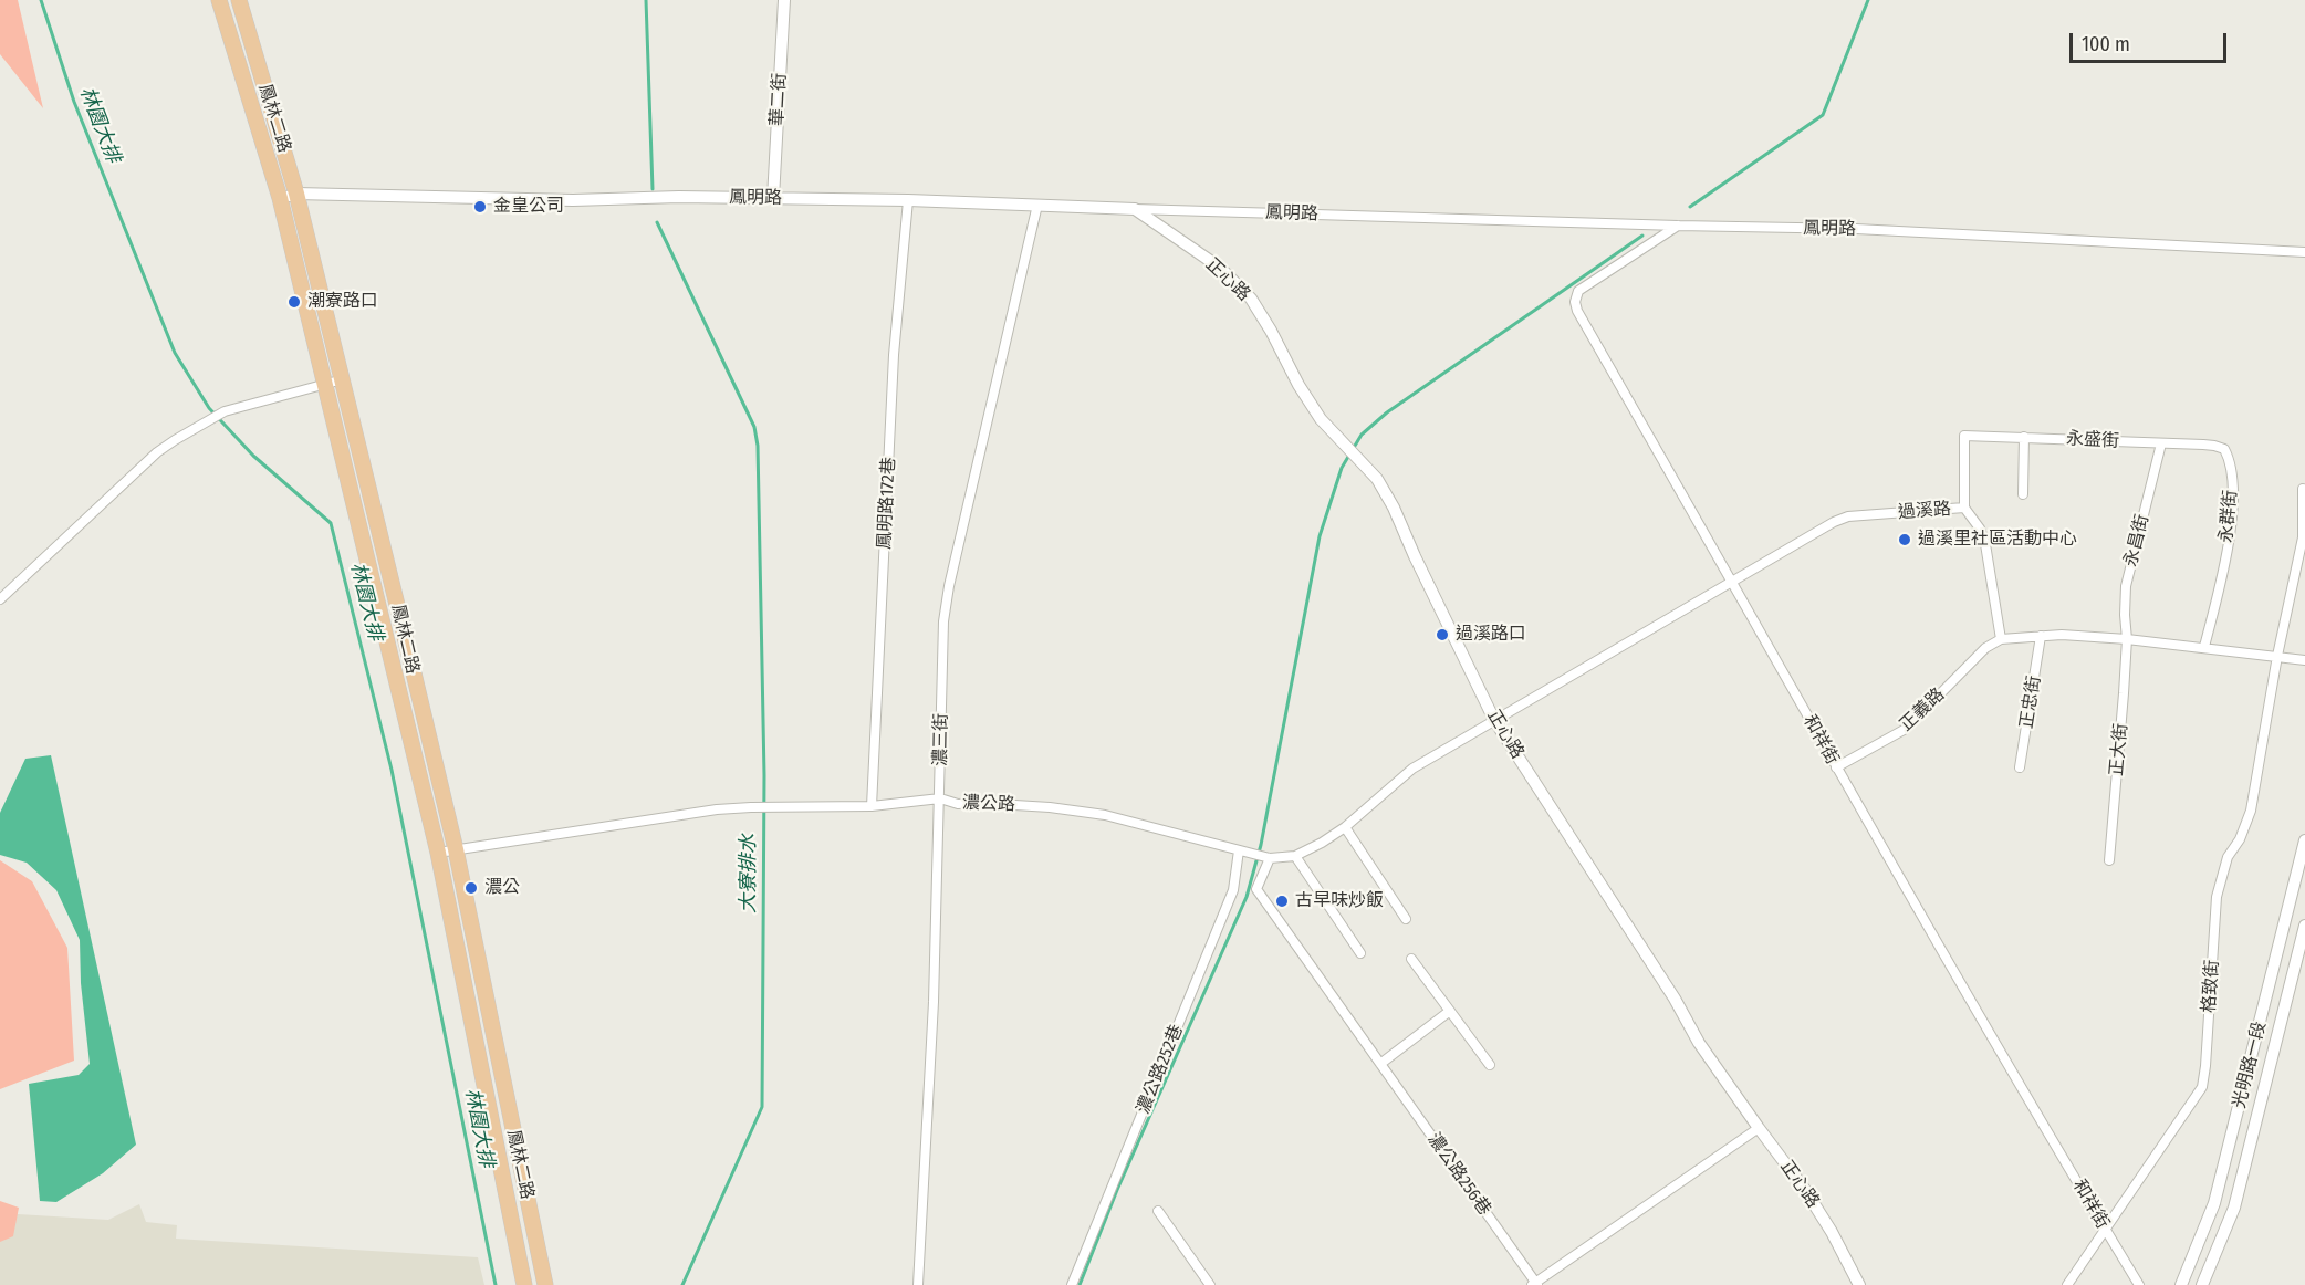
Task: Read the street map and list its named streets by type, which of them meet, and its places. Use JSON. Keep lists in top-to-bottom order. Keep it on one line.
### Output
{"streets":{"main road":["鳳林二路"],"street":["華二街","鳳明路","正心路","永盛街","鳳明路172巷","過溪路","永群街","永昌街","正忠街","正義路","濃三街","和祥街","正大街","濃公路","格致街","光明路一段","濃公路252巷","濃公路256巷"]},"crossings":[["華二街","鳳明路"],["鳳林二路","鳳明路"],["鳳林二路","濃公路"],["鳳明路","正心路"],["鳳明路","鳳明路172巷"],["鳳明路","濃三街"],["鳳明路","和祥街"],["正心路","過溪路"],["正心路","濃公路"],["永盛街","過溪路"],["永盛街","永群街"],["永盛街","永昌街"],["鳳明路172巷","濃公路"],["過溪路","正義路"],["過溪路","和祥街"],["過溪路","濃公路"],["永群街","永昌街"],["永昌街","正大街"],["正義路","和祥街"],["濃三街","濃公路"],["和祥街","格致街"],["濃公路","濃公路252巷"],["濃公路","濃公路256巷"]],"water":["林園大排","大寮排水"],"places":["金皇公司","潮寮路口","過溪里社區活動中心","過溪路口","濃公","古早味炒飯"],"scale_bar":"100 m"}
